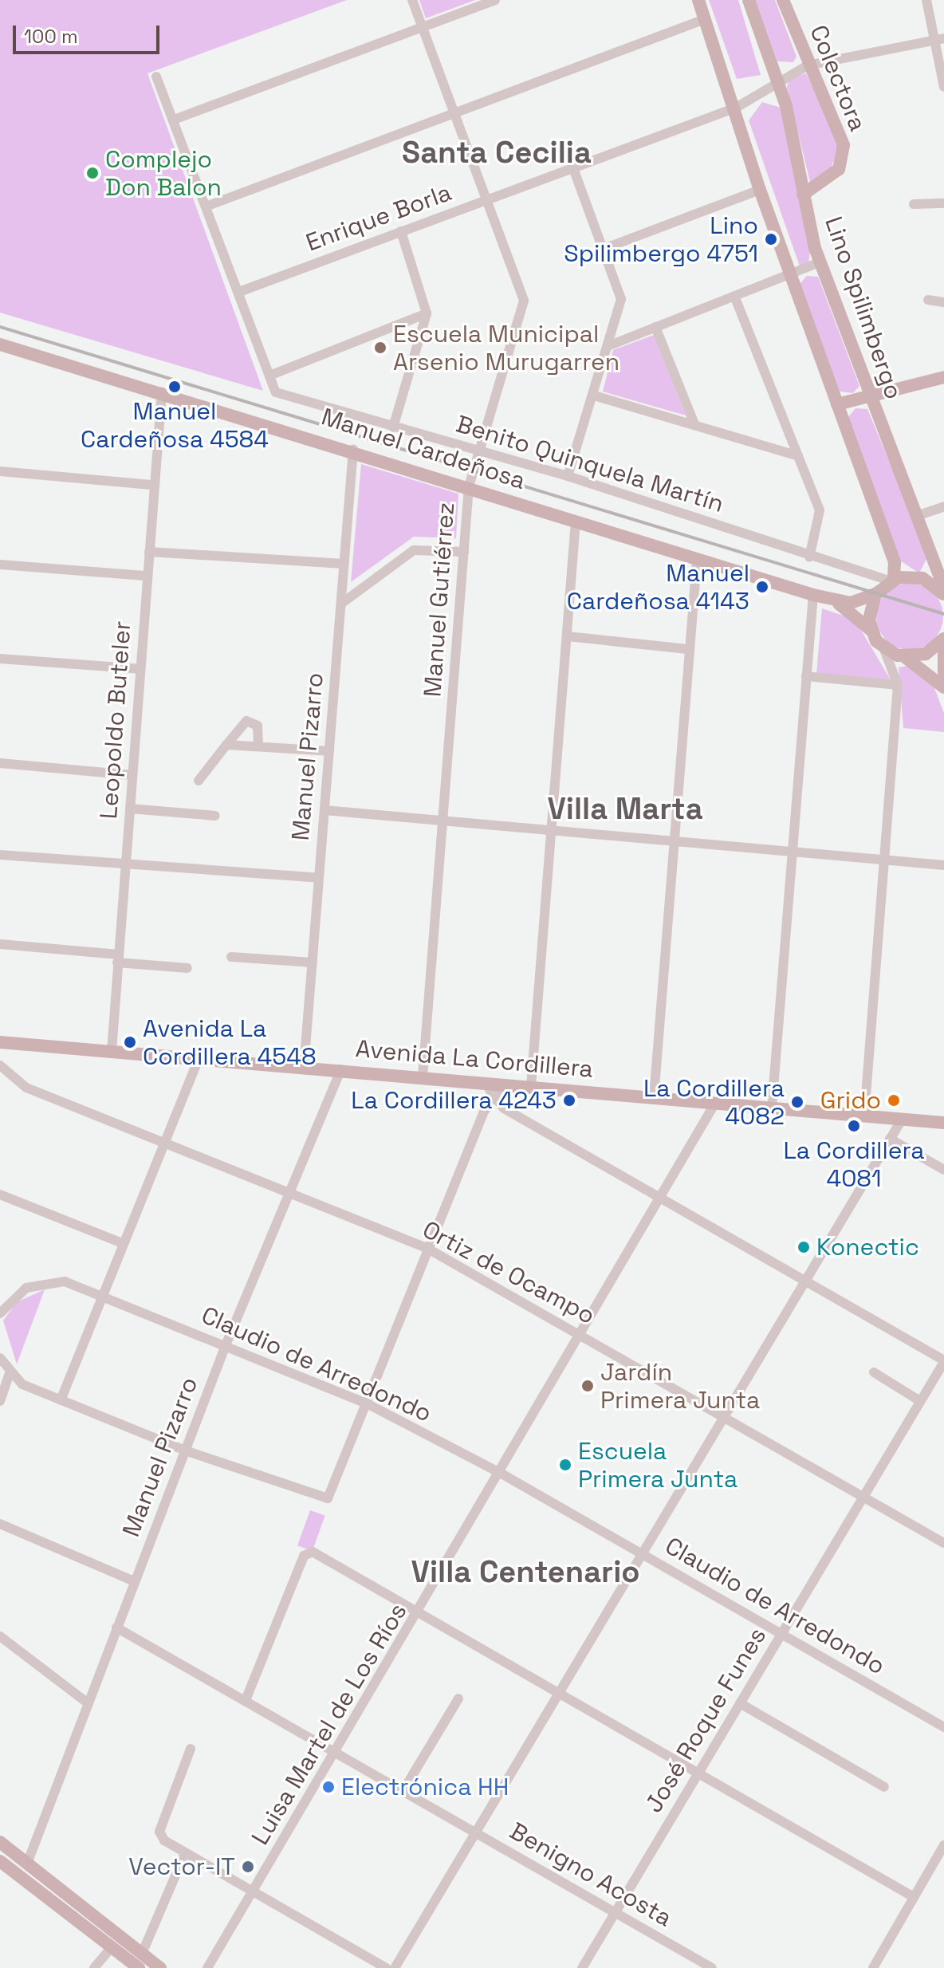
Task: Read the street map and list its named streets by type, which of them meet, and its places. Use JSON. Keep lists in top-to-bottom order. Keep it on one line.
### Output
{"streets":{"main road":["Colectora","Lino Spilimbergo","Manuel Cardeñosa","Avenida La Cordillera"],"street":["Enrique Borla","Benito Quinquela Martín","Manuel Gutiérrez","Leopoldo Buteler","Manuel Pizarro","Ortiz de Ocampo","Claudio de Arredondo","José Roque Funes","Luisa Martel de Los Ríos","Benigno Acosta"]},"crossings":[["Colectora","Enrique Borla"],["Colectora","Lino Spilimbergo"],["Enrique Borla","Lino Spilimbergo"],["Enrique Borla","Manuel Gutiérrez"],["Lino Spilimbergo","Benito Quinquela Martín"],["Manuel Cardeñosa","Manuel Gutiérrez"],["Manuel Cardeñosa","Leopoldo Buteler"],["Manuel Cardeñosa","Manuel Pizarro"],["Benito Quinquela Martín","Manuel Gutiérrez"],["Manuel Gutiérrez","Avenida La Cordillera"],["Leopoldo Buteler","Avenida La Cordillera"],["Manuel Pizarro","Avenida La Cordillera"],["Manuel Pizarro","Ortiz de Ocampo"],["Manuel Pizarro","Claudio de Arredondo"],["Manuel Pizarro","Benigno Acosta"],["Avenida La Cordillera","Luisa Martel de Los Ríos"],["Ortiz de Ocampo","José Roque Funes"],["Ortiz de Ocampo","Luisa Martel de Los Ríos"],["Claudio de Arredondo","José Roque Funes"],["Claudio de Arredondo","Luisa Martel de Los Ríos"],["José Roque Funes","Benigno Acosta"],["Luisa Martel de Los Ríos","Benigno Acosta"]],"districts":["Santa Cecilia","Villa Marta","Villa Centenario"],"places":["Complejo Don Balon","Lino Spilimbergo 4751","Escuela Municipal Arsenio Murugarren","Manuel Cardeñosa 4584","Manuel Cardeñosa 4143","Avenida La Cordillera 4548","La Cordillera 4243","Grido","La Cordillera 4082","La Cordillera 4081","Konectic","Jardín Primera Junta","Escuela Primera Junta","Electrónica HH","Vector-IT"],"scale_bar":"100 m"}
